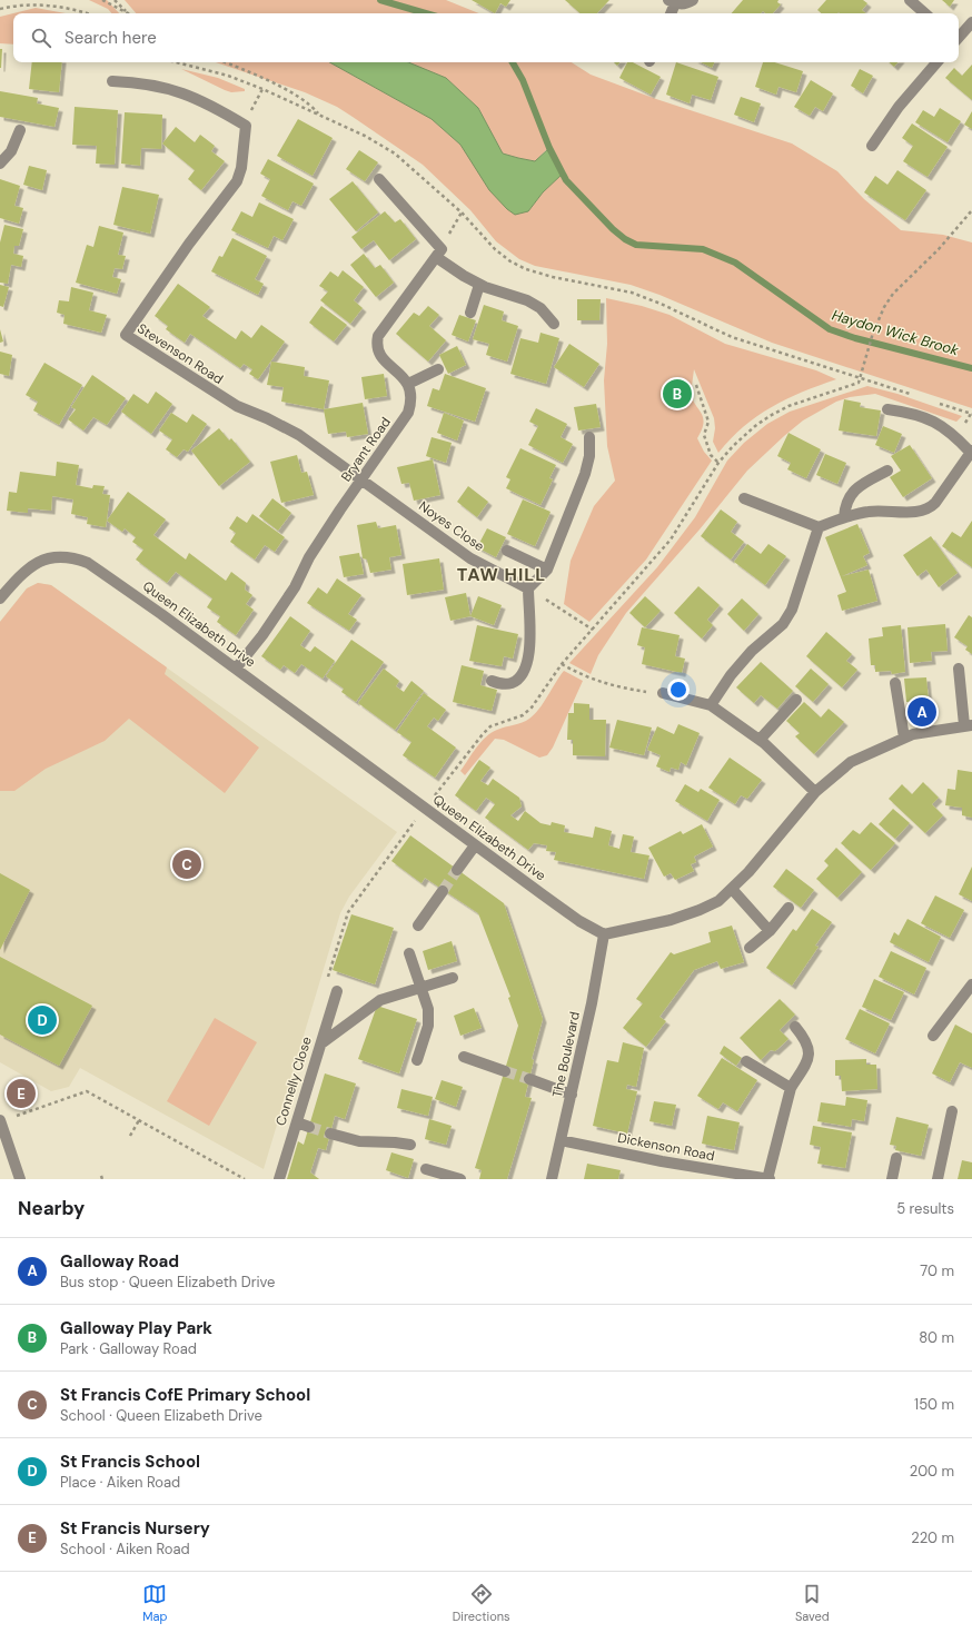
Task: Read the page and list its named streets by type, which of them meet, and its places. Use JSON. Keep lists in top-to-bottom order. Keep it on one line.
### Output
{"streets":{"street":["Stevenson Road","Bryant Road","Noyes Close","Queen Elizabeth Drive","The Boulevard","Connelly Close","Dickenson Road"]},"crossings":[["Stevenson Road","Bryant Road"],["Stevenson Road","Noyes Close"],["Bryant Road","Noyes Close"],["Bryant Road","Queen Elizabeth Drive"],["Queen Elizabeth Drive","The Boulevard"],["The Boulevard","Dickenson Road"]],"districts":["TAW HILL"],"water":["Haydon Wick Brook"],"page":{"search":"Search here","pins":["B","A","C","D","E"],"heading":["Nearby","5 results"],"list":[{"mark":"A","name":"Galloway Road","note":"Bus stop · Queen Elizabeth Drive","value":"70 m"},{"mark":"B","name":"Galloway Play Park","note":"Park · Galloway Road","value":"80 m"},{"mark":"C","name":"St Francis CofE Primary School","note":"School · Queen Elizabeth Drive","value":"150 m"},{"mark":"D","name":"St Francis School","note":"Place · Aiken Road","value":"200 m"},{"mark":"E","name":"St Francis Nursery","note":"School · Aiken Road","value":"220 m"}],"nav":["Map","Directions","Saved"]}}
